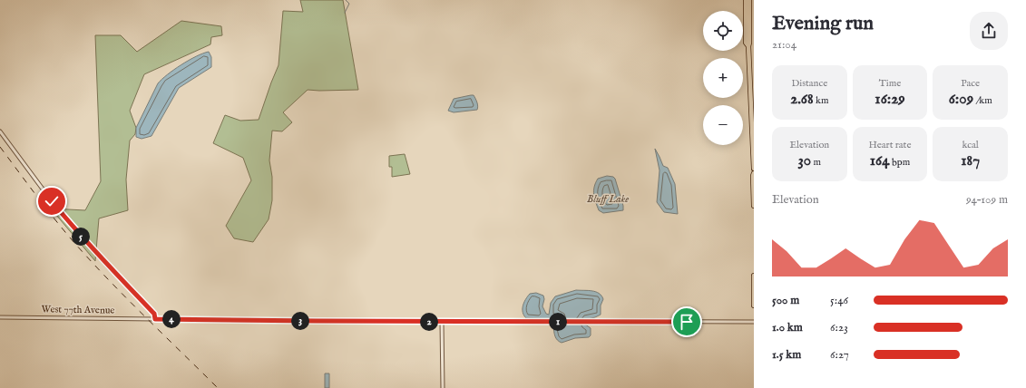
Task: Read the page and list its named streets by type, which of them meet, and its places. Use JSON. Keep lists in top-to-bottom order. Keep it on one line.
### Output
{"streets":{"street":["West 77th Avenue"]},"water":["Bluff Lake"],"page":{"heading":["Evening run","21:04"],"map_buttons":["+","−"],"stats":[["Distance","2.68 km"],["Time","16:29"],["Pace","6:09 /km"],["Elevation","30 m"],["Heart rate","164 bpm"],["kcal","187"]],"chart":["Elevation","94–109 m"],"pins":["5","4","3","1","2"],"list":[{"name":"500 m","note":"5:46"},{"name":"1.0 km","note":"6:23"},{"name":"1.5 km","note":"6:27"}]}}
